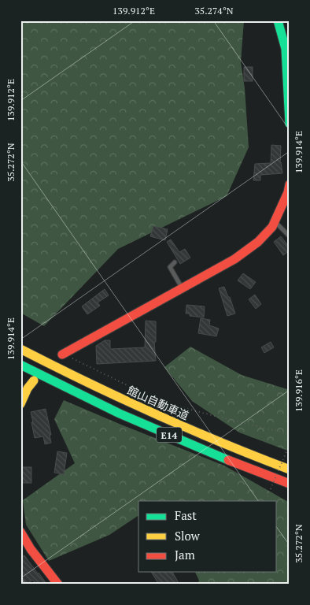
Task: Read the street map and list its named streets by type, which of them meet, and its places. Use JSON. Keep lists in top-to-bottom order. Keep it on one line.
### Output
{"streets":{"main road":["館山自動車道","E14"]},"legend":["Fast","Slow","Jam"],"coordinates":["139.912°E","35.274°N","139.914°E","35.272°N","139.916°E"]}
